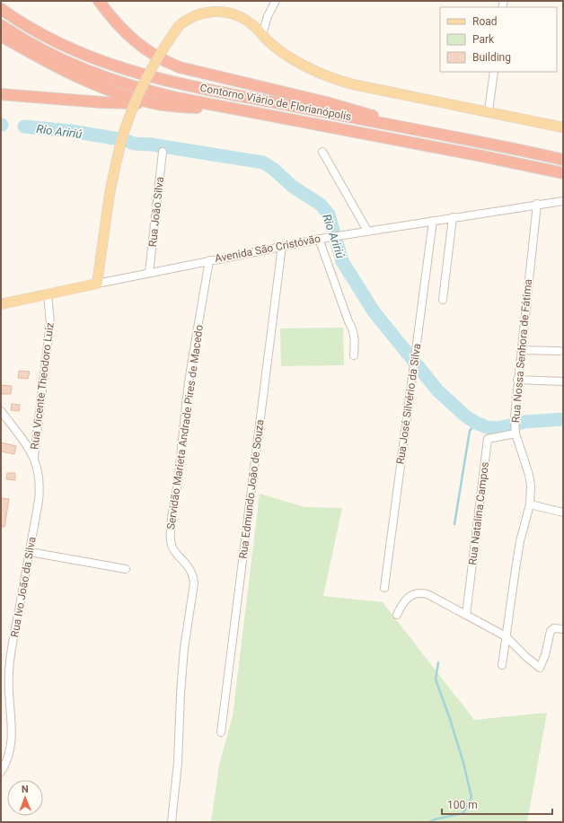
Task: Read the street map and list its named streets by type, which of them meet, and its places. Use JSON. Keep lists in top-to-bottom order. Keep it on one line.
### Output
{"streets":{"highway":["Contorno Viário de Florianópolis"],"main road":["Avenida São Cristóvão"],"street":["Rua João Silva","Rua Nossa Senhora de Fátima","Rua Vicente Theodoro Luiz","Rua José Silvério da Silva","Servidão Marieta Andrade Pires de Macedo","Rua Edmundo João de Souza","Rua Natalina Campos","Rua Ivo João da Silva"]},"crossings":[["Rua João Silva","Avenida São Cristóvão"],["Avenida São Cristóvão","Rua Nossa Senhora de Fátima"],["Avenida São Cristóvão","Rua Vicente Theodoro Luiz"],["Avenida São Cristóvão","Rua José Silvério da Silva"],["Avenida São Cristóvão","Servidão Marieta Andrade Pires de Macedo"],["Avenida São Cristóvão","Rua Edmundo João de Souza"],["Rua Nossa Senhora de Fátima","Rua Natalina Campos"],["Rua Vicente Theodoro Luiz","Rua Ivo João da Silva"]],"water":["Rio Aririú"],"legend":["Road","Park","Building"],"scale_bar":"100 m","north":"top"}
